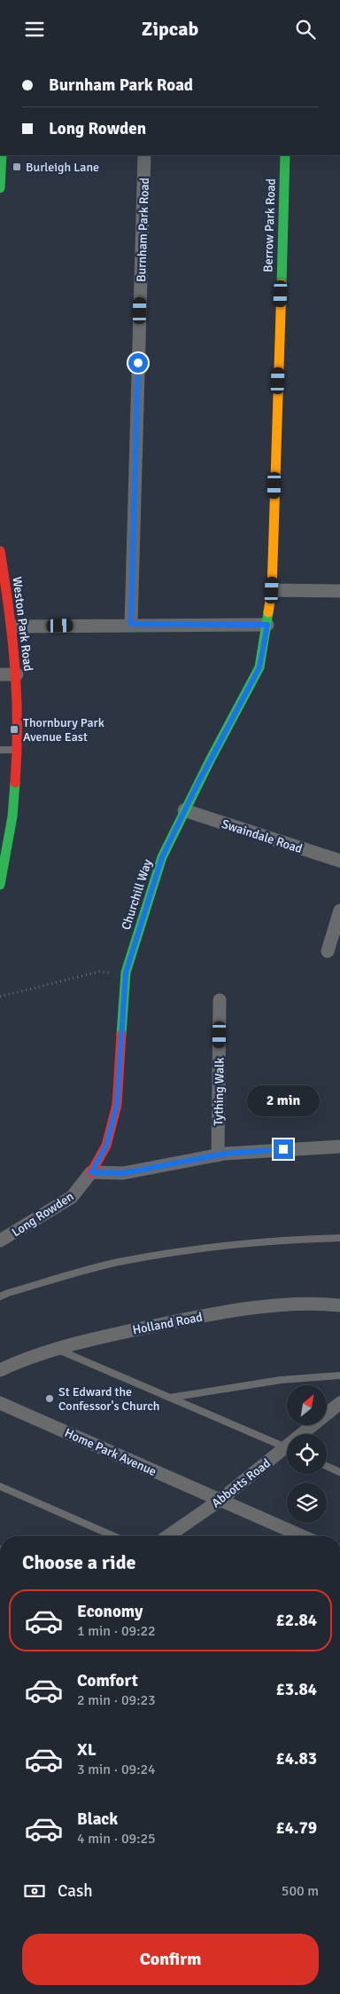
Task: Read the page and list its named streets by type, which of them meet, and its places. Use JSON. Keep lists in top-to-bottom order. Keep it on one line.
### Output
{"streets":{"street":["Berrow Park Road","Burnham Park Road","Weston Park Road","Swaindale Road","Churchill Way","Tything Walk","Long Rowden","Holland Road","Home Park Avenue","Abbotts Road"]},"crossings":[["Berrow Park Road","Churchill Way"],["Swaindale Road","Churchill Way"],["Churchill Way","Long Rowden"],["Home Park Avenue","Abbotts Road"]],"places":{"transit":["Burleigh Lane","Thornbury Park Avenue East"],"other":["St Edward the Confessor's Church"]},"north":"top right","page":{"header":"Zipcab","banner":["Burnham Park Road","Long Rowden"],"bubble":"2 min","heading":"Choose a ride","list":[{"name":"Economy","note":"1 min · 09:22","value":"£2.84"},{"name":"Comfort","note":"2 min · 09:23","value":"£3.84"},{"name":"XL","note":"3 min · 09:24","value":"£4.83"},{"name":"Black","note":"4 min · 09:25","value":"£4.79"}],"pay":["Cash","500 m"],"buttons":"Confirm"}}
